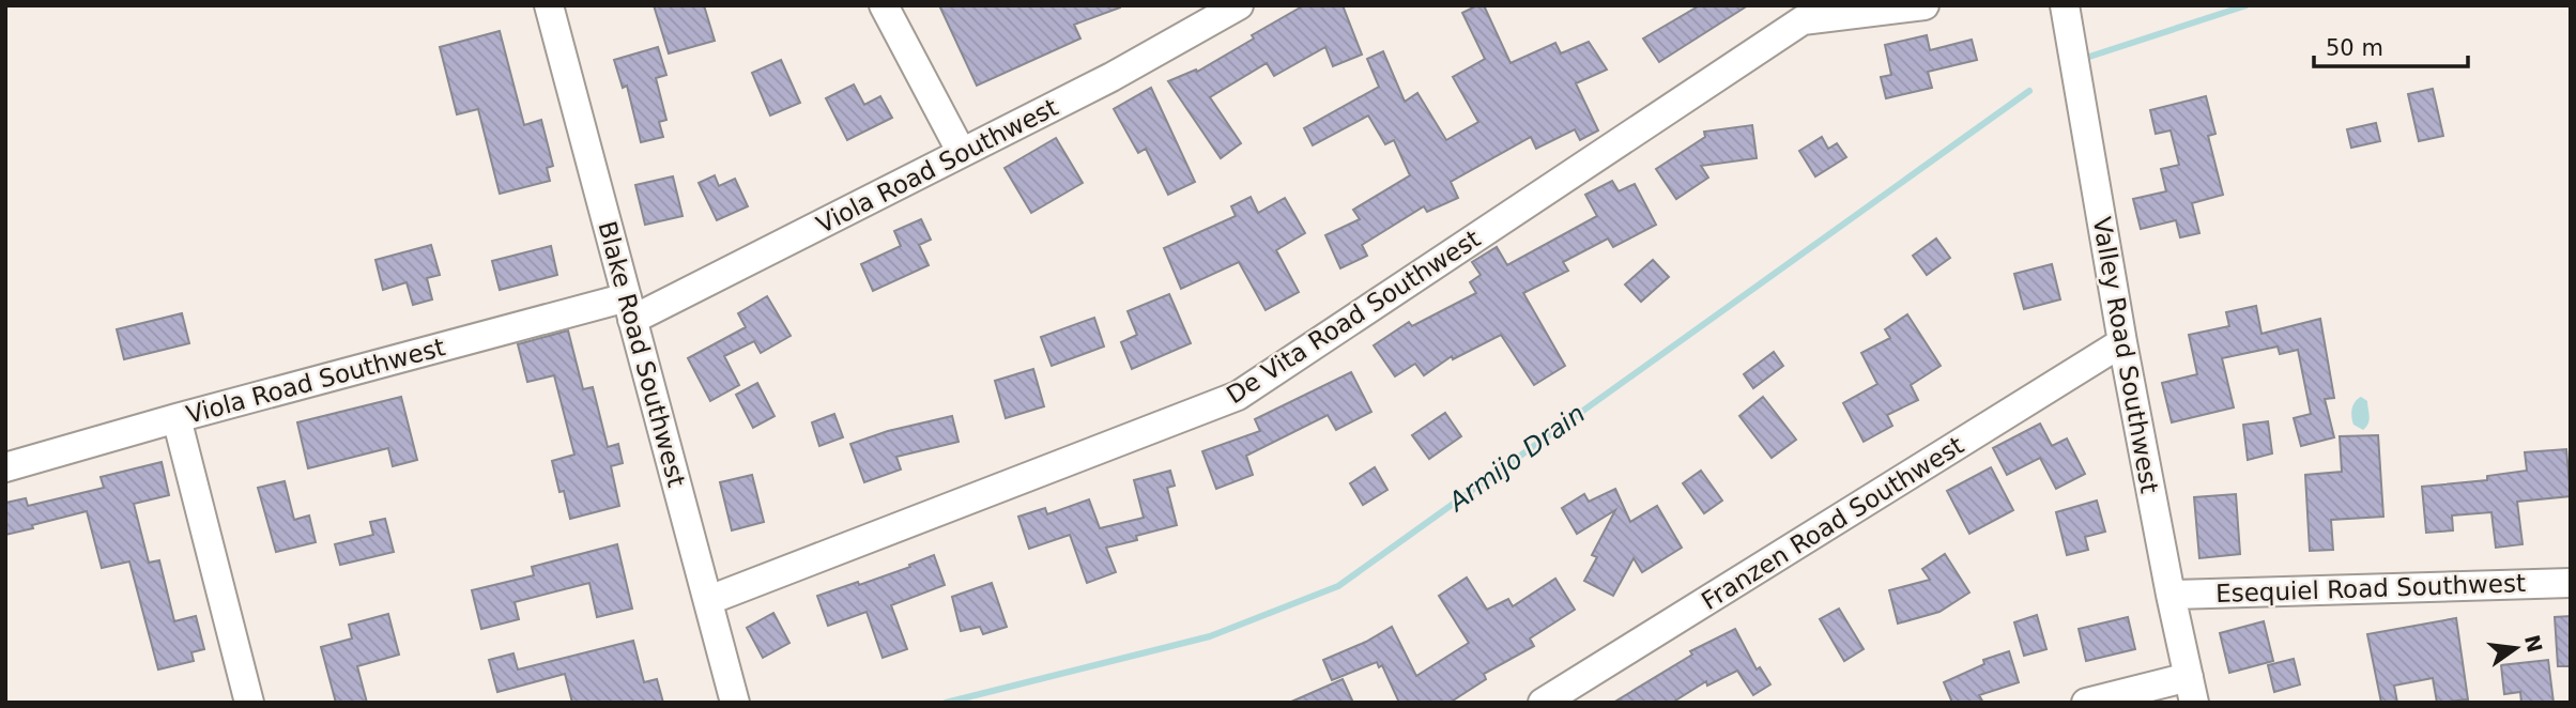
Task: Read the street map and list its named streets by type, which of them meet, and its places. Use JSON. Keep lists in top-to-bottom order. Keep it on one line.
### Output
{"streets":{"street":["Viola Road Southwest","De Vita Road Southwest","Blake Road Southwest","Valley Road Southwest","Franzen Road Southwest","Esequiel Road Southwest"]},"crossings":[["Viola Road Southwest","Blake Road Southwest"],["De Vita Road Southwest","Blake Road Southwest"],["Valley Road Southwest","Franzen Road Southwest"],["Valley Road Southwest","Esequiel Road Southwest"]],"water":["Armijo Drain"],"scale_bar":"50 m","north":"right"}
